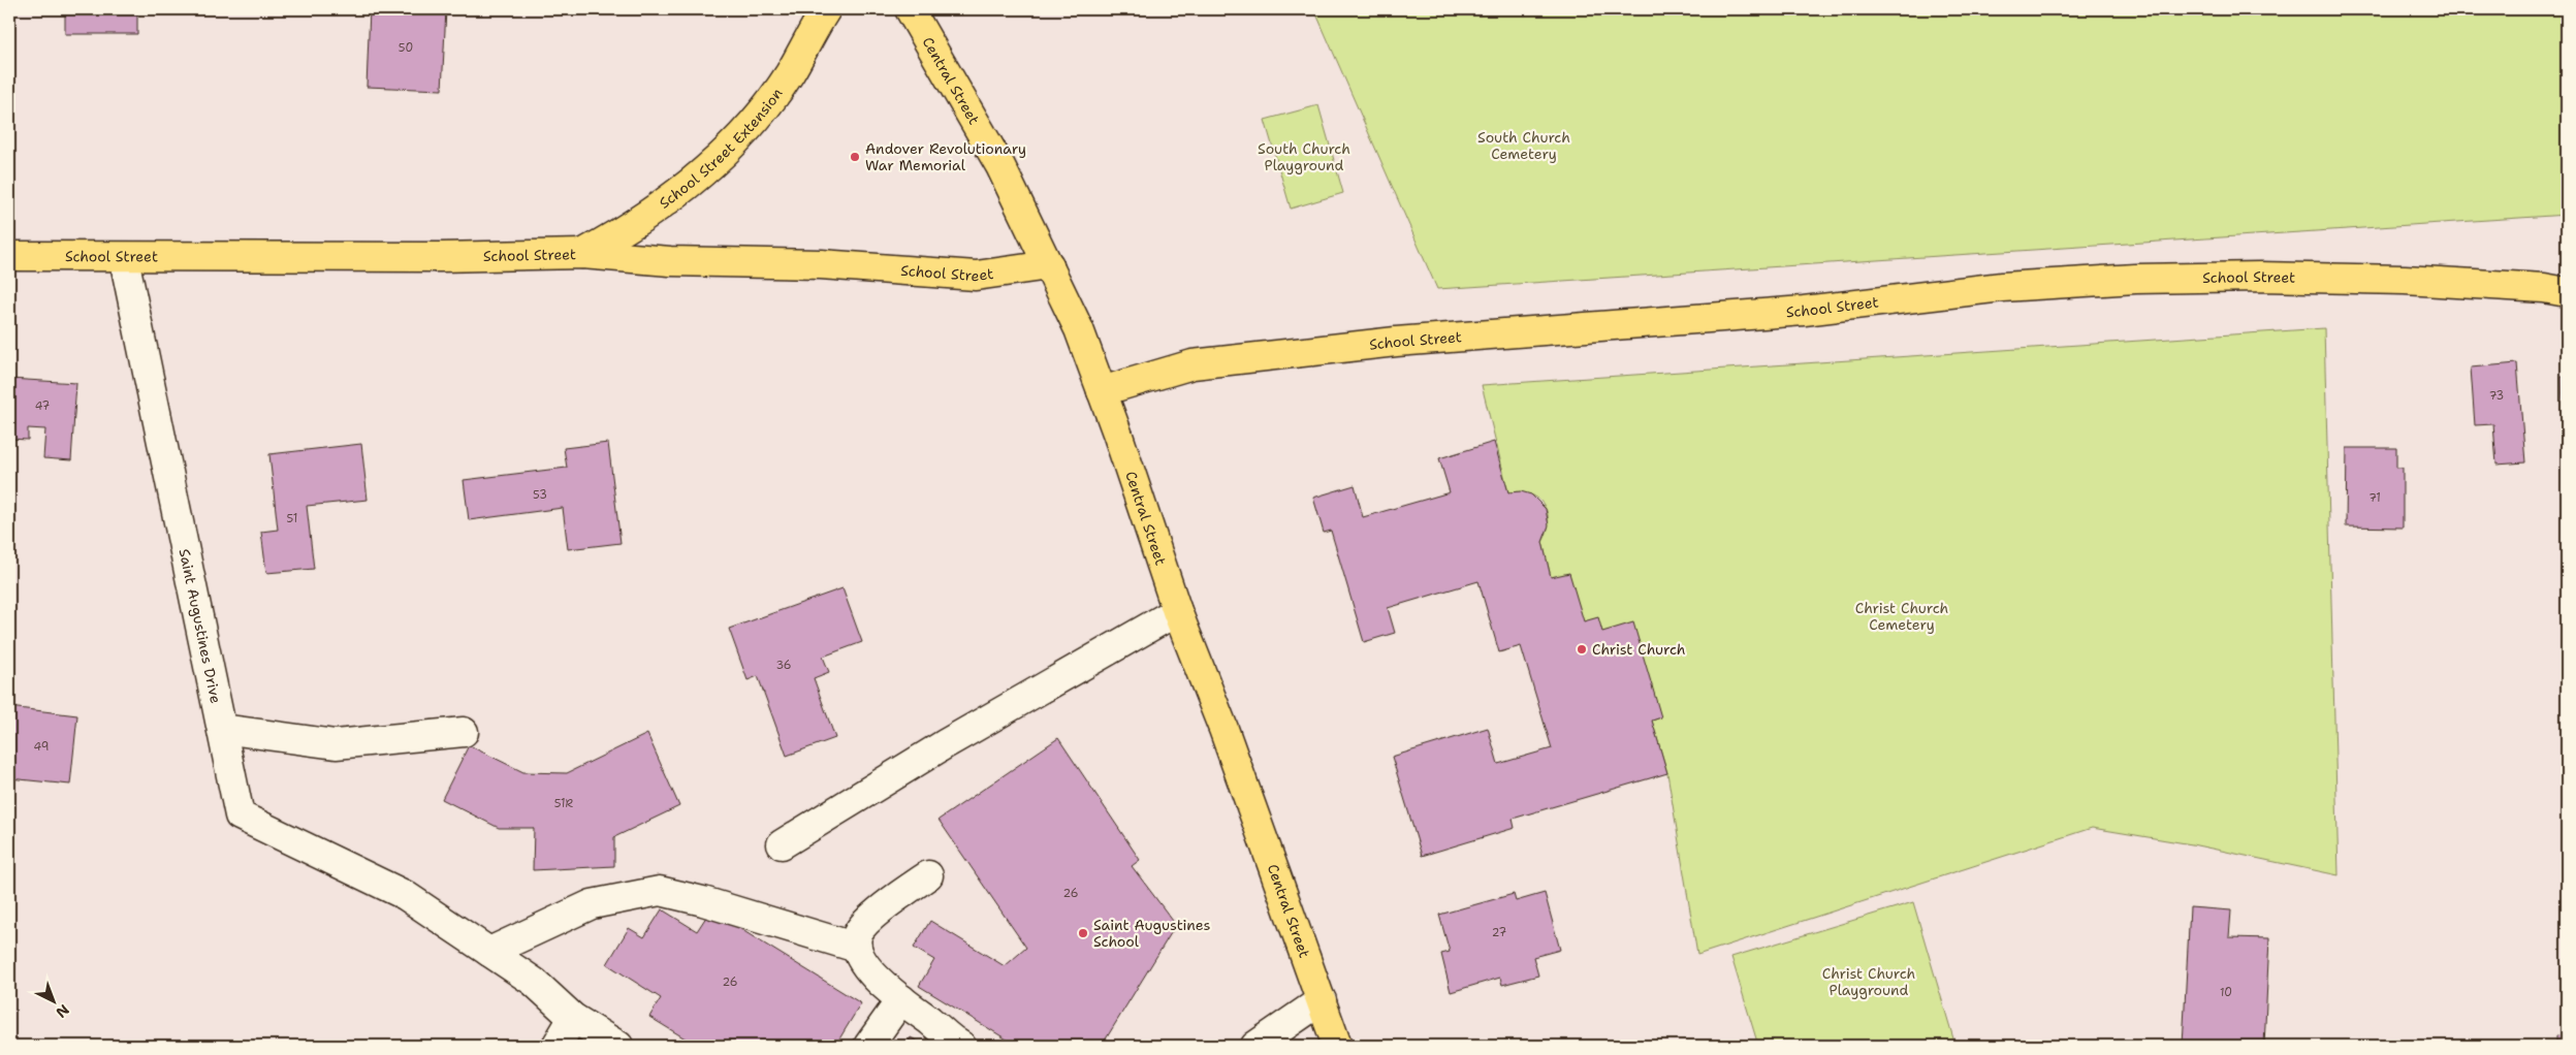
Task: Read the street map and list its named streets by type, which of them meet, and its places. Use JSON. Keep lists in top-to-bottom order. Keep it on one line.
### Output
{"streets":{"main road":["Central Street","School Street Extension","School Street"],"street":["Saint Augustines Drive"]},"crossings":[["Central Street","School Street"],["School Street Extension","School Street"],["School Street","Saint Augustines Drive"]],"parks":["South Church Cemetery","South Church Playground","Christ Church Cemetery","Christ Church Playground"],"places":["Andover Revolutionary War Memorial","Christ Church","Saint Augustines School"],"house_numbers":["50","73","47","53","71","51","36","49","51R","26","27","26","10"],"north":"bottom right"}
